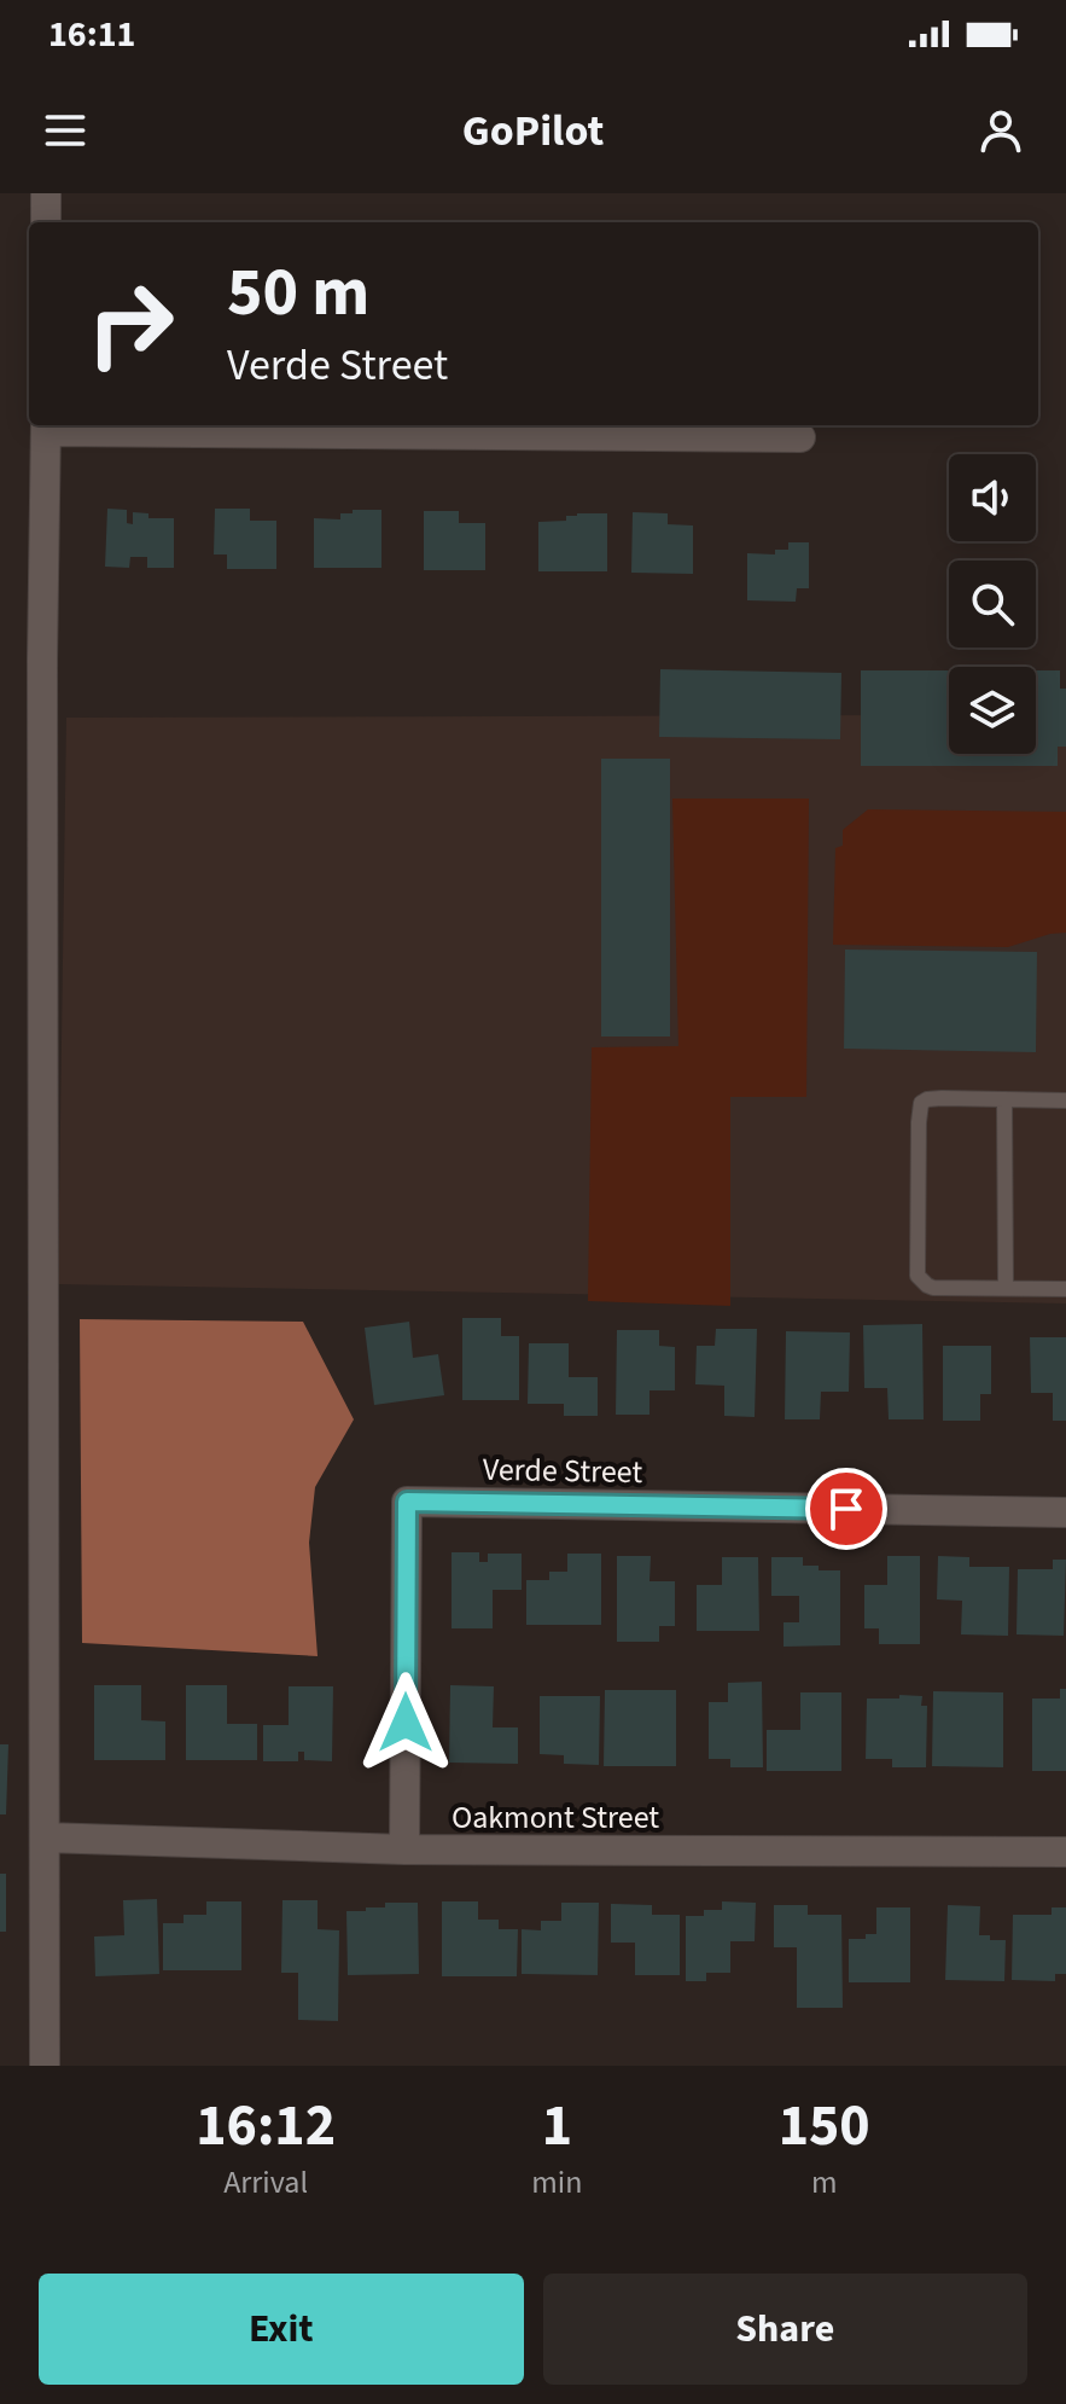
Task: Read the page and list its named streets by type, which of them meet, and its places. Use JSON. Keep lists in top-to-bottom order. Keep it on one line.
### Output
{"streets":{"street":["Verde Street","Oakmont Street"]},"crossings":[["Verde Street","Oakmont Street"]],"page":{"status":"16:11","header":"GoPilot","turn":["50 m","Verde Street"],"eta":["16:12","Arrival","1","min","150","m"],"buttons":["Exit","Share"]}}
